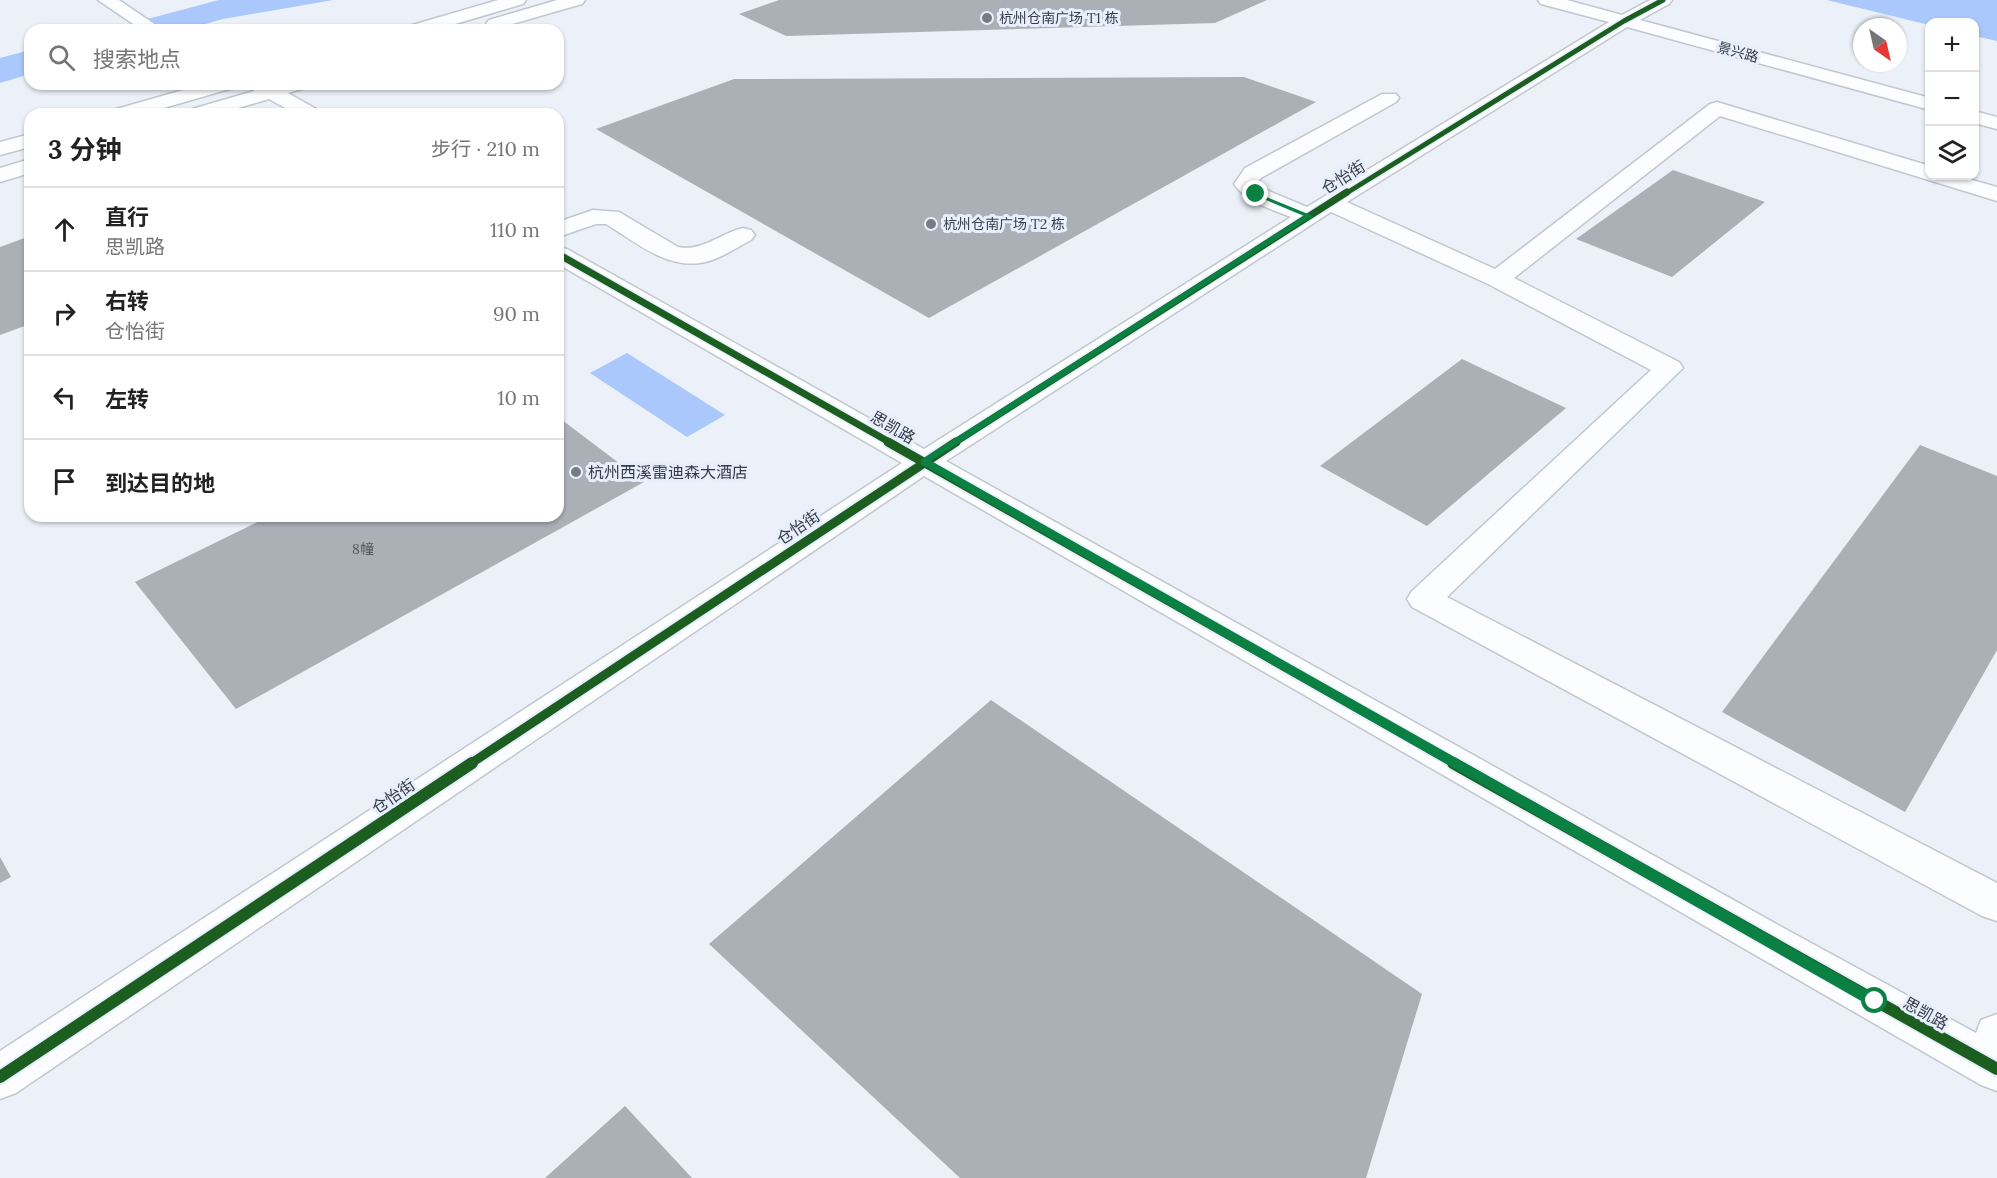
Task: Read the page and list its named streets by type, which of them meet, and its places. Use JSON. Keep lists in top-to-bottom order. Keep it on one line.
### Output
{"streets":{"street":["景兴路","仓怡街","思凯路"]},"crossings":[["景兴路","仓怡街"],["仓怡街","思凯路"]],"places":["杭州仓南广场 T1 栋","杭州仓南广场 T2 栋","杭州西溪雷迪森大酒店"],"house_numbers":["8幢"],"north":"bottom right","page":{"map_buttons":["+","−"],"search":"搜索地点","heading":["3 分钟","步行 · 210 m"],"list":[["直行","思凯路","110 m"],["右转","仓怡街","90 m"],["左转","10 m"],"到达目的地"]}}
